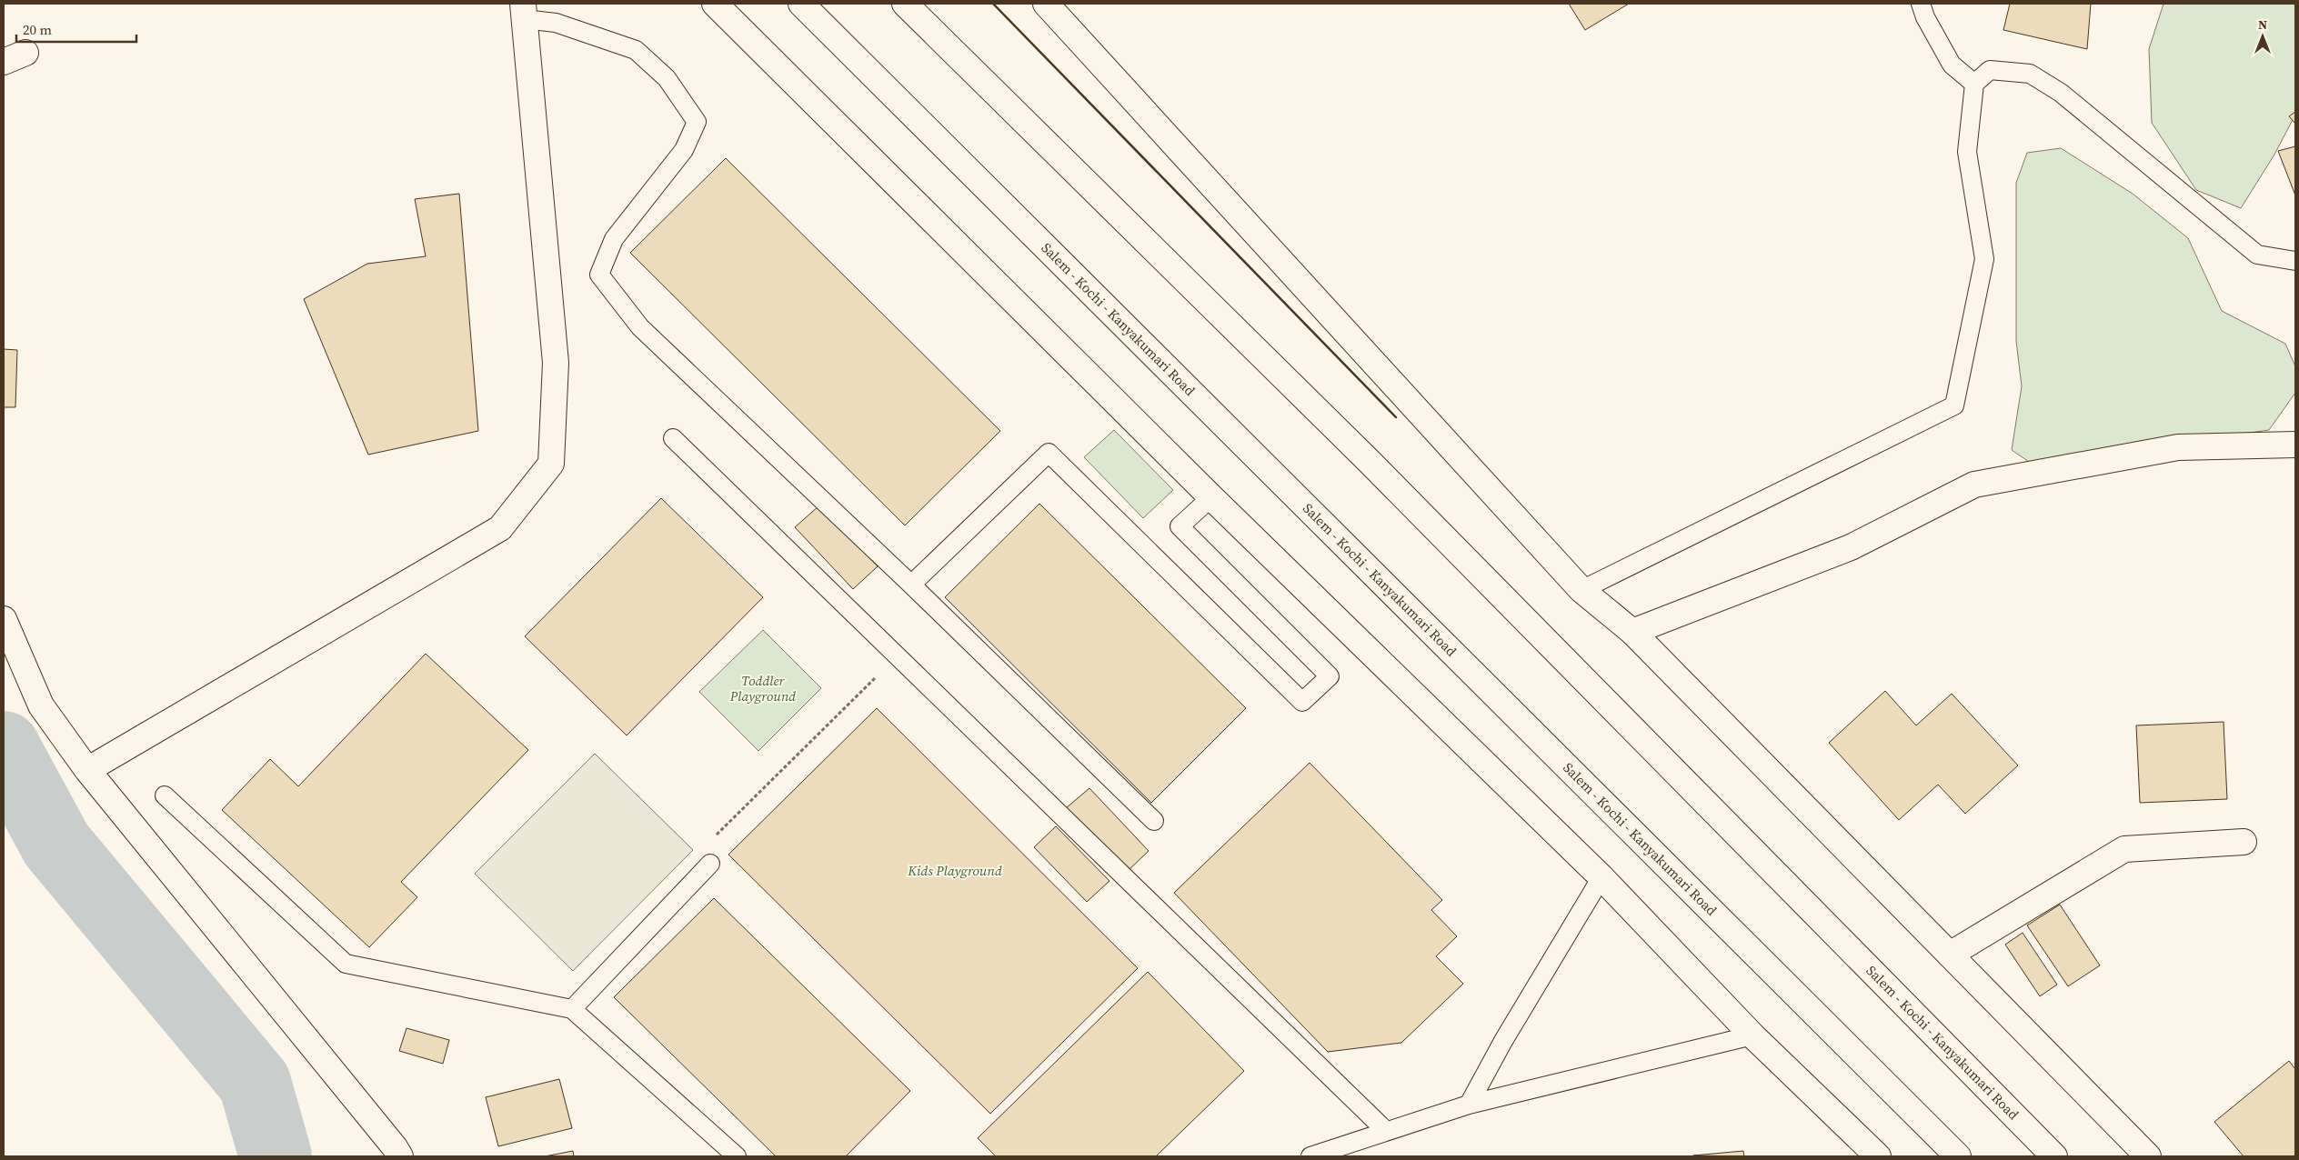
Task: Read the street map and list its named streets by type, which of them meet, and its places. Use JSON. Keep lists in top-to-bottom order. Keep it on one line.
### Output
{"streets":{"main road":["Salem - Kochi - Kanyakumari Road"]},"parks":["Toddler Playground","Kids Playground"],"scale_bar":"20 m","north":"top"}
